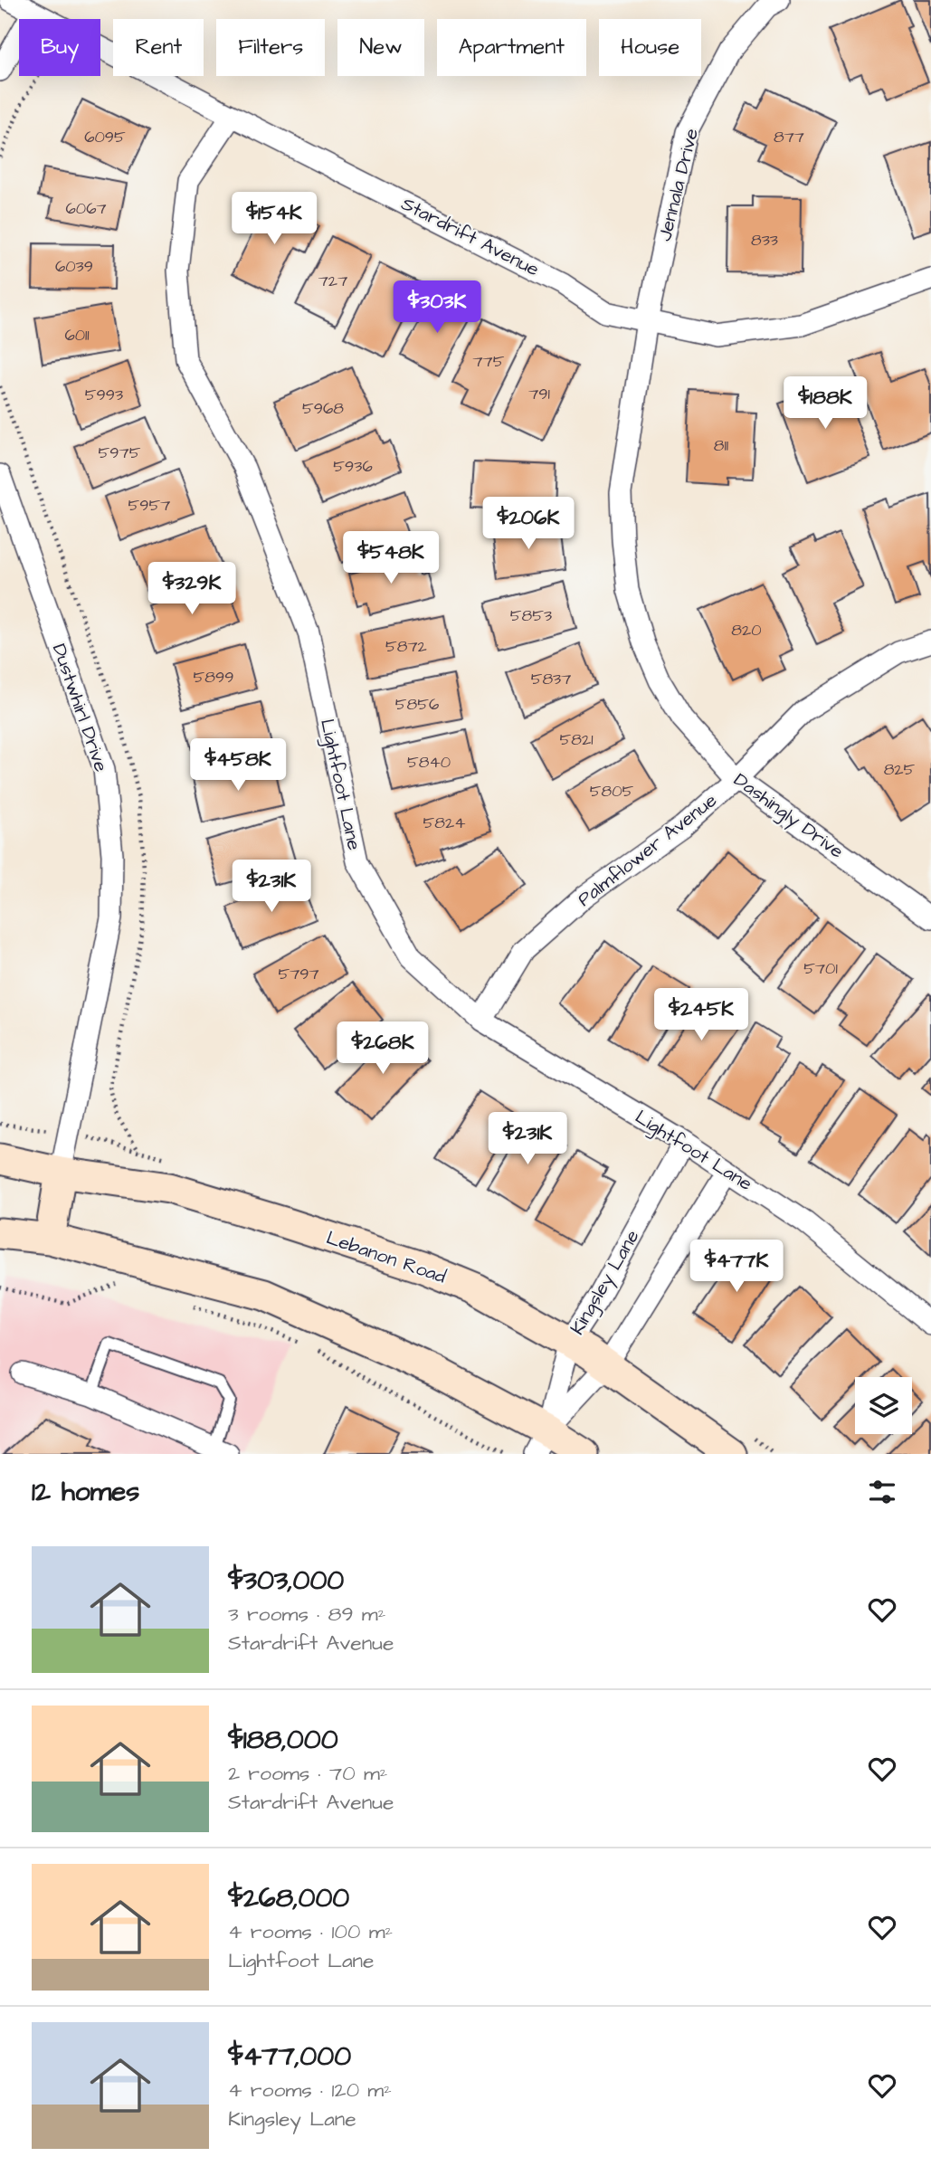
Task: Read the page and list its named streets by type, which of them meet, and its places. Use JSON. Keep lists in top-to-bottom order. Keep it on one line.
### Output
{"streets":{"main road":["Lebanon Road"],"street":["Jennala Drive","Stardrift Avenue","Dustwhirl Drive","Lightfoot Lane","Dashingly Drive","Palmflower Avenue","Kingsley Lane"]},"crossings":[["Jennala Drive","Stardrift Avenue"],["Jennala Drive","Dashingly Drive"],["Stardrift Avenue","Lightfoot Lane"],["Stardrift Avenue","Dashingly Drive"],["Dustwhirl Drive","Lebanon Road"],["Lightfoot Lane","Palmflower Avenue"],["Lightfoot Lane","Kingsley Lane"],["Dashingly Drive","Palmflower Avenue"],["Lebanon Road","Kingsley Lane"]],"house_numbers":["6095","877","6067","833","6039","727","6011","775","791","5993","5968","811","5975","5936","5957","5853","820","5872","5899","5837","5856","5821","5840","825","5805","5824","5701","5797"],"page":{"chip":["Buy","Rent","Filters","New","Apartment","House"],"price":["$154K","$303K","$188K","$206K","$548K","$329K","$458K","$231K","$245K","$268K","$231K","$477K"],"heading":"12 homes","list":[{"name":"$303,000","note":"3 rooms · 89 m² · Stardrift Avenue"},{"name":"$188,000","note":"2 rooms · 70 m² · Stardrift Avenue"},{"name":"$268,000","note":"4 rooms · 100 m² · Lightfoot Lane"},{"name":"$477,000","note":"4 rooms · 120 m² · Kingsley Lane"}]}}
